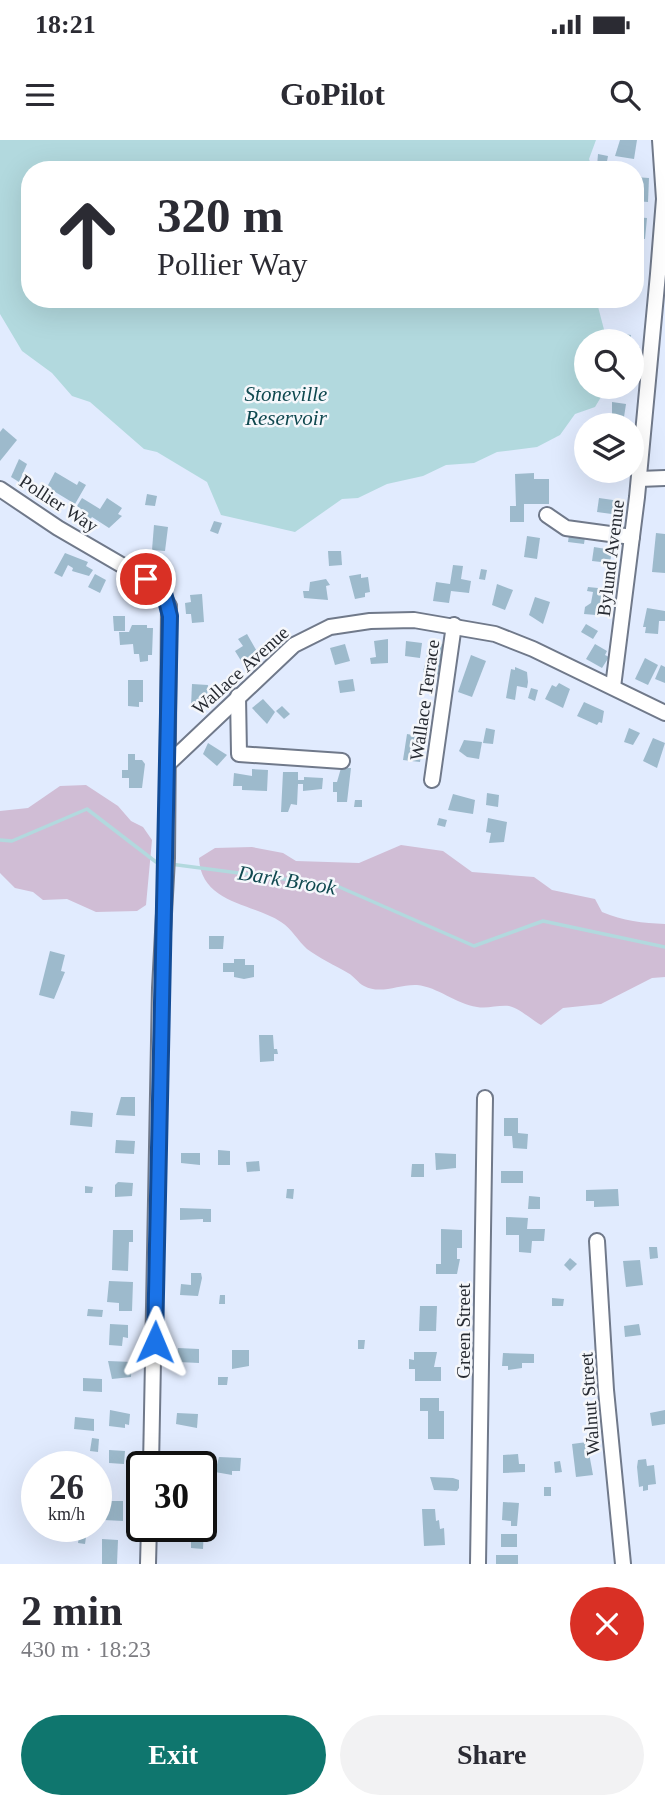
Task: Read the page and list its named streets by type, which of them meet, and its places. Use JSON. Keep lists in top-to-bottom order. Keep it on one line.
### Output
{"streets":{"street":["Pollier Way","Bylund Avenue","Wallace Avenue","Wallace Terrace","Green Street","Walnut Street"]},"crossings":[["Pollier Way","Wallace Avenue"],["Bylund Avenue","Wallace Avenue"],["Wallace Avenue","Wallace Terrace"]],"water":["Stoneville Reservoir","Dark Brook"],"page":{"status":"18:21","header":"GoPilot","turn":["320 m","Pollier Way"],"speed":"26 km/h","limit":"30","heading":["2 min","430 m · 18:23"],"buttons":["Exit","Share"]}}
